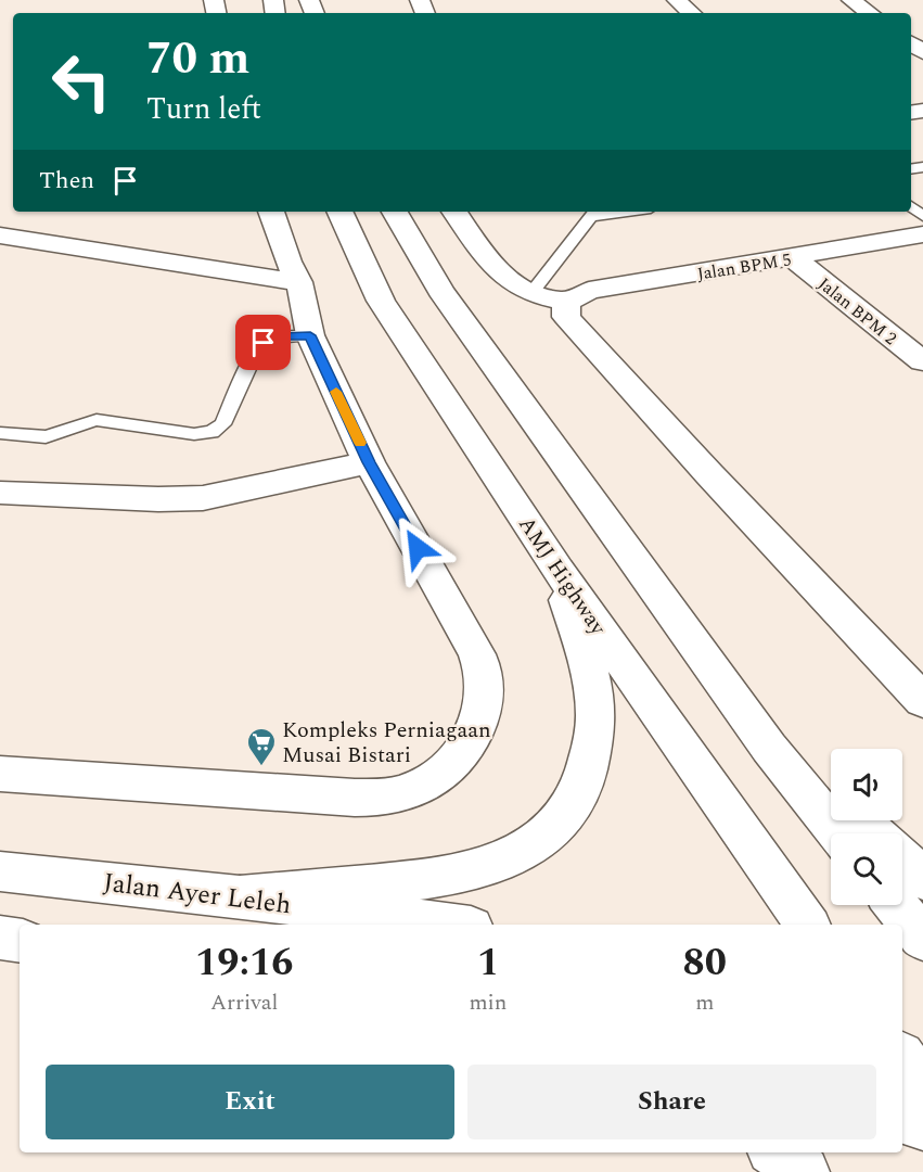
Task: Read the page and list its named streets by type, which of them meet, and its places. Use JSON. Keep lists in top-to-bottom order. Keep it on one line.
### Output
{"streets":{"main road":["Jalan BPM 5","Jalan BPM 2","AMJ Highway","Jalan Ayer Leleh"]},"crossings":[["Jalan BPM 5","Jalan BPM 2"]],"places":{"supermarket":["Kompleks Perniagaan Musai Bistari"]},"page":{"turn":["70 m","Turn left"],"then":"Then","eta":["19:16","Arrival","1","min","80","m"],"buttons":["Exit","Share"]}}
